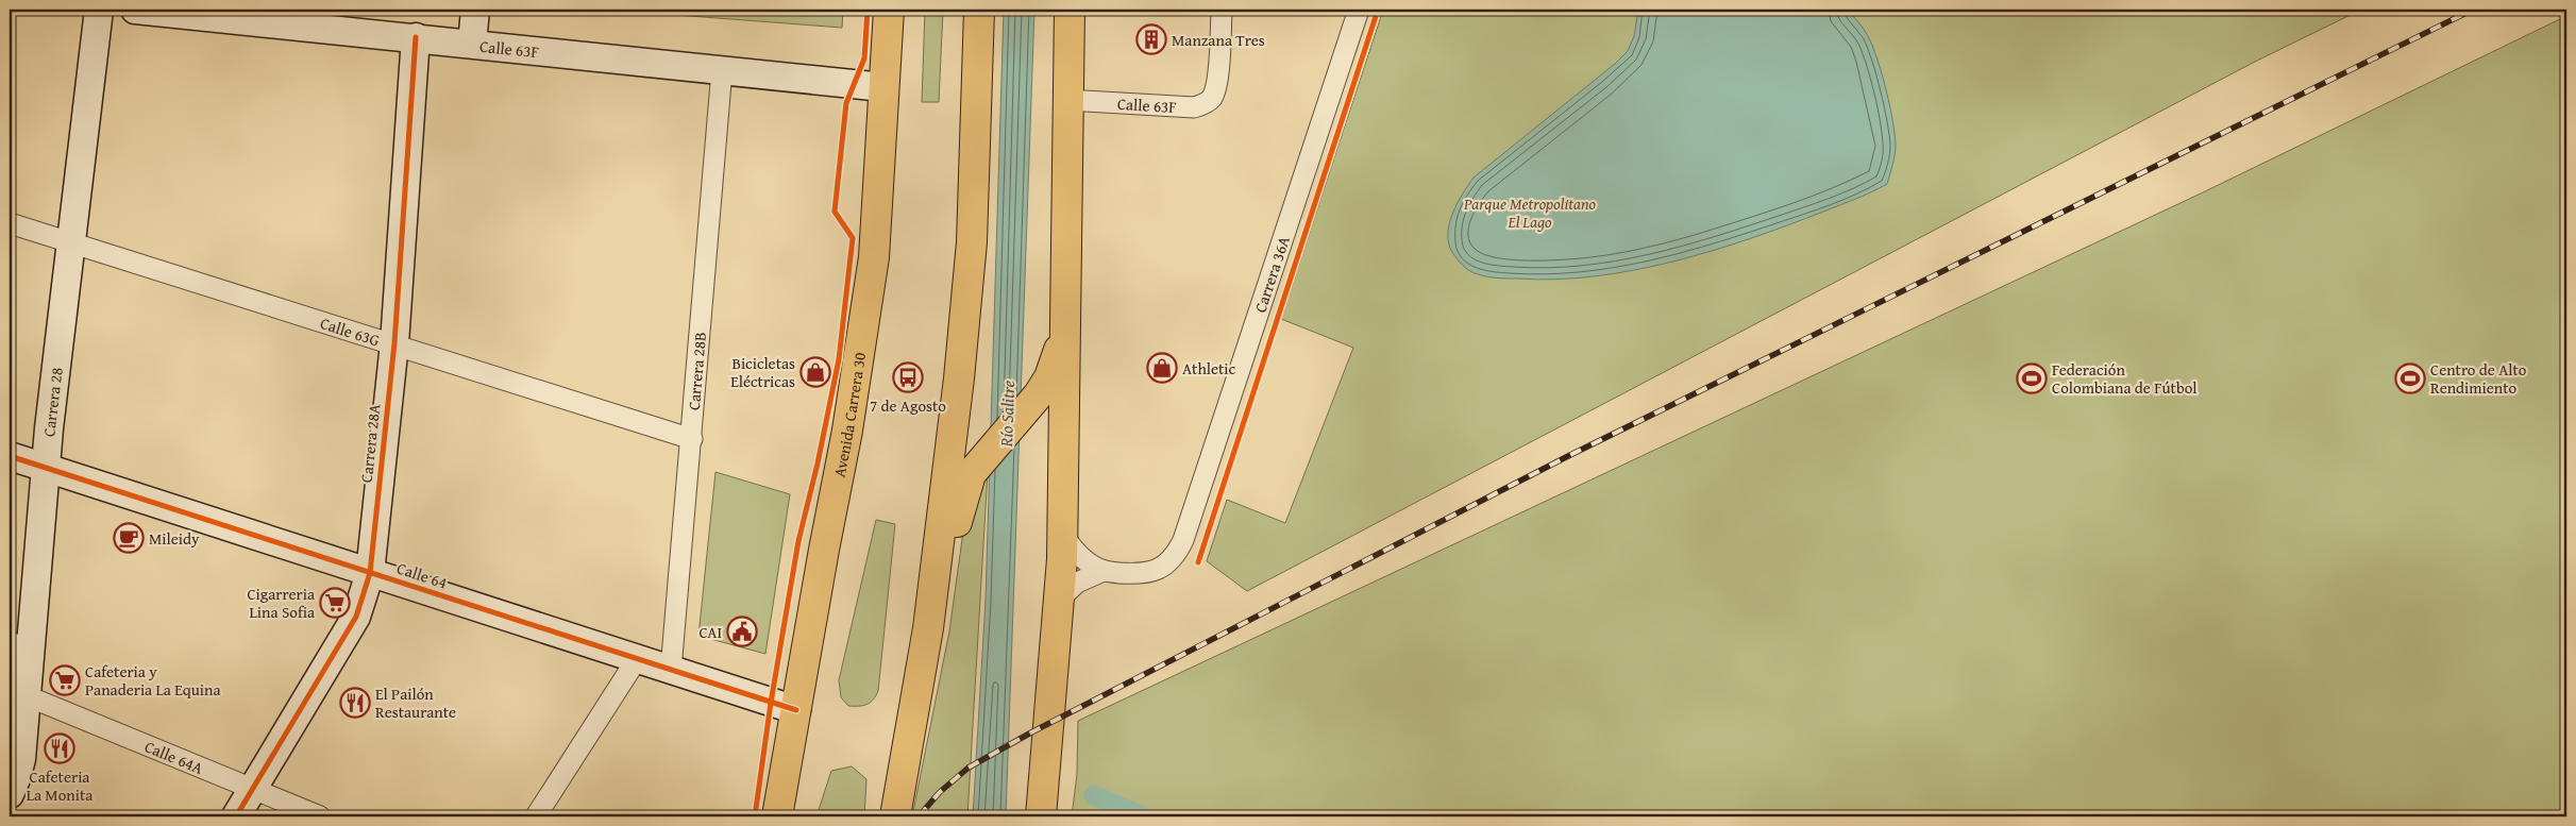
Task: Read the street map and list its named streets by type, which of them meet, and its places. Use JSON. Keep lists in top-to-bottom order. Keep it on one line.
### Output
{"streets":{"highway":["Avenida Carrera 30"],"street":["Calle 63F","Carrera 36A","Calle 63G","Carrera 28B","Carrera 28","Carrera 28A","Calle 64","Calle 64A"]},"crossings":[["Calle 63F","Carrera 28B"],["Calle 63F","Avenida Carrera 30"],["Calle 63F","Carrera 28A"],["Calle 63G","Carrera 28B"],["Calle 63G","Carrera 28"],["Calle 63G","Carrera 28A"],["Carrera 28B","Calle 64"],["Carrera 28","Calle 64"],["Carrera 28","Calle 64A"],["Avenida Carrera 30","Calle 64"],["Carrera 28A","Calle 64"],["Carrera 28A","Calle 64A"]],"water":["Río Salitre"],"parks":["Parque Metropolitano El Lago"],"places":{"building":["Manzana Tres"],"shop":["Athletic","Bicicletas Eléctricas"],"bus stop":["7 de Agosto"],"sports":["Federación Colombiana de Fútbol","Centro de Alto Rendimiento"],"cafe":["Mileidy"],"supermarket":["Cigarreria Lina Sofia","Cafeteria y Panaderia La Equina"],"public building":["CAI"],"restaurant":["El Pailón Restaurante","Cafeteria La Monita"]}}
